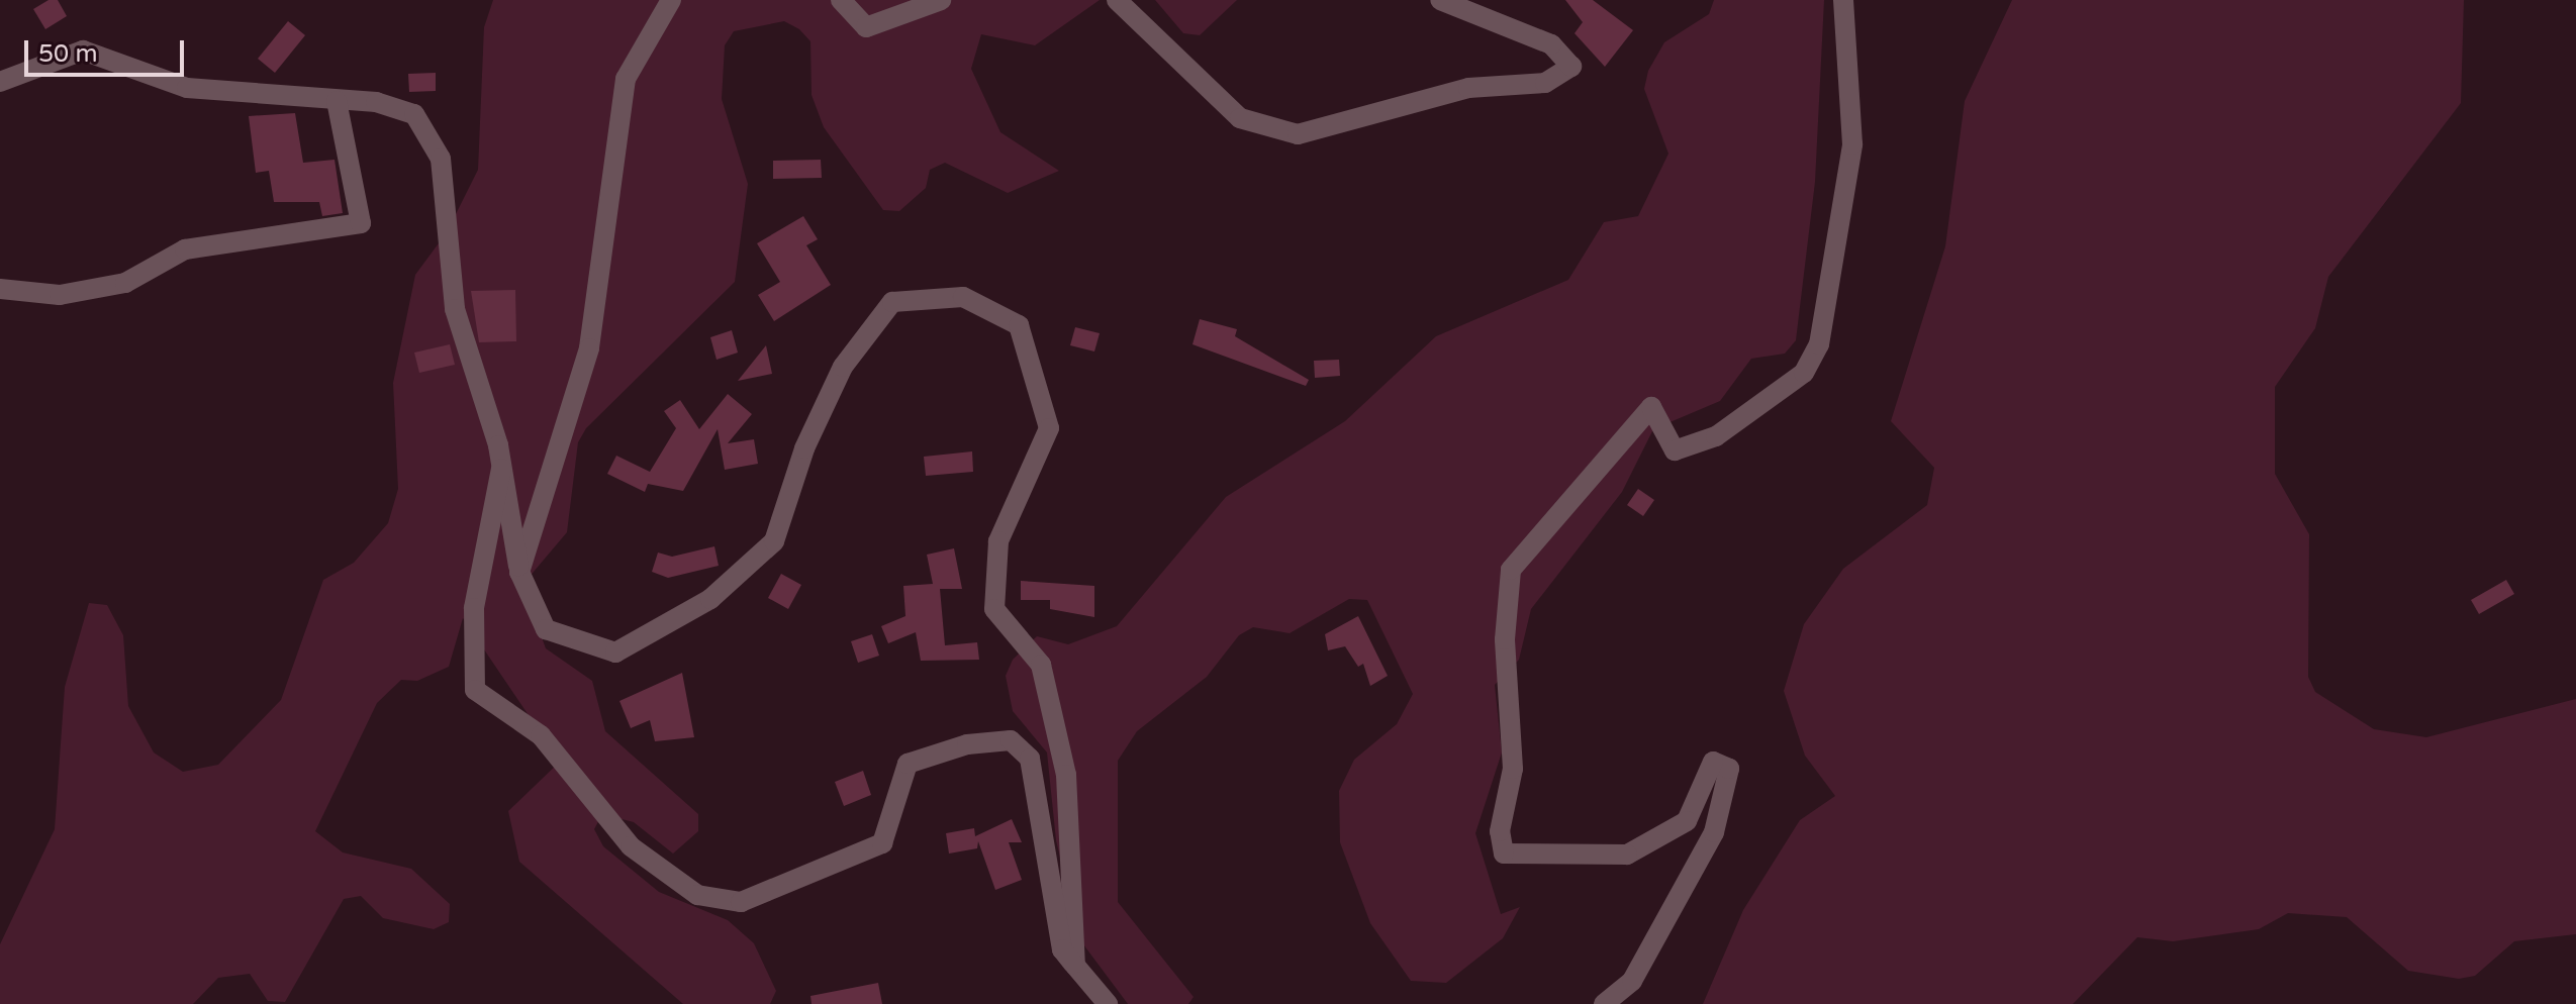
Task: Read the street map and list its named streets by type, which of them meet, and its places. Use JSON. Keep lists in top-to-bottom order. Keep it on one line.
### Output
{"scale_bar":"50 m"}
